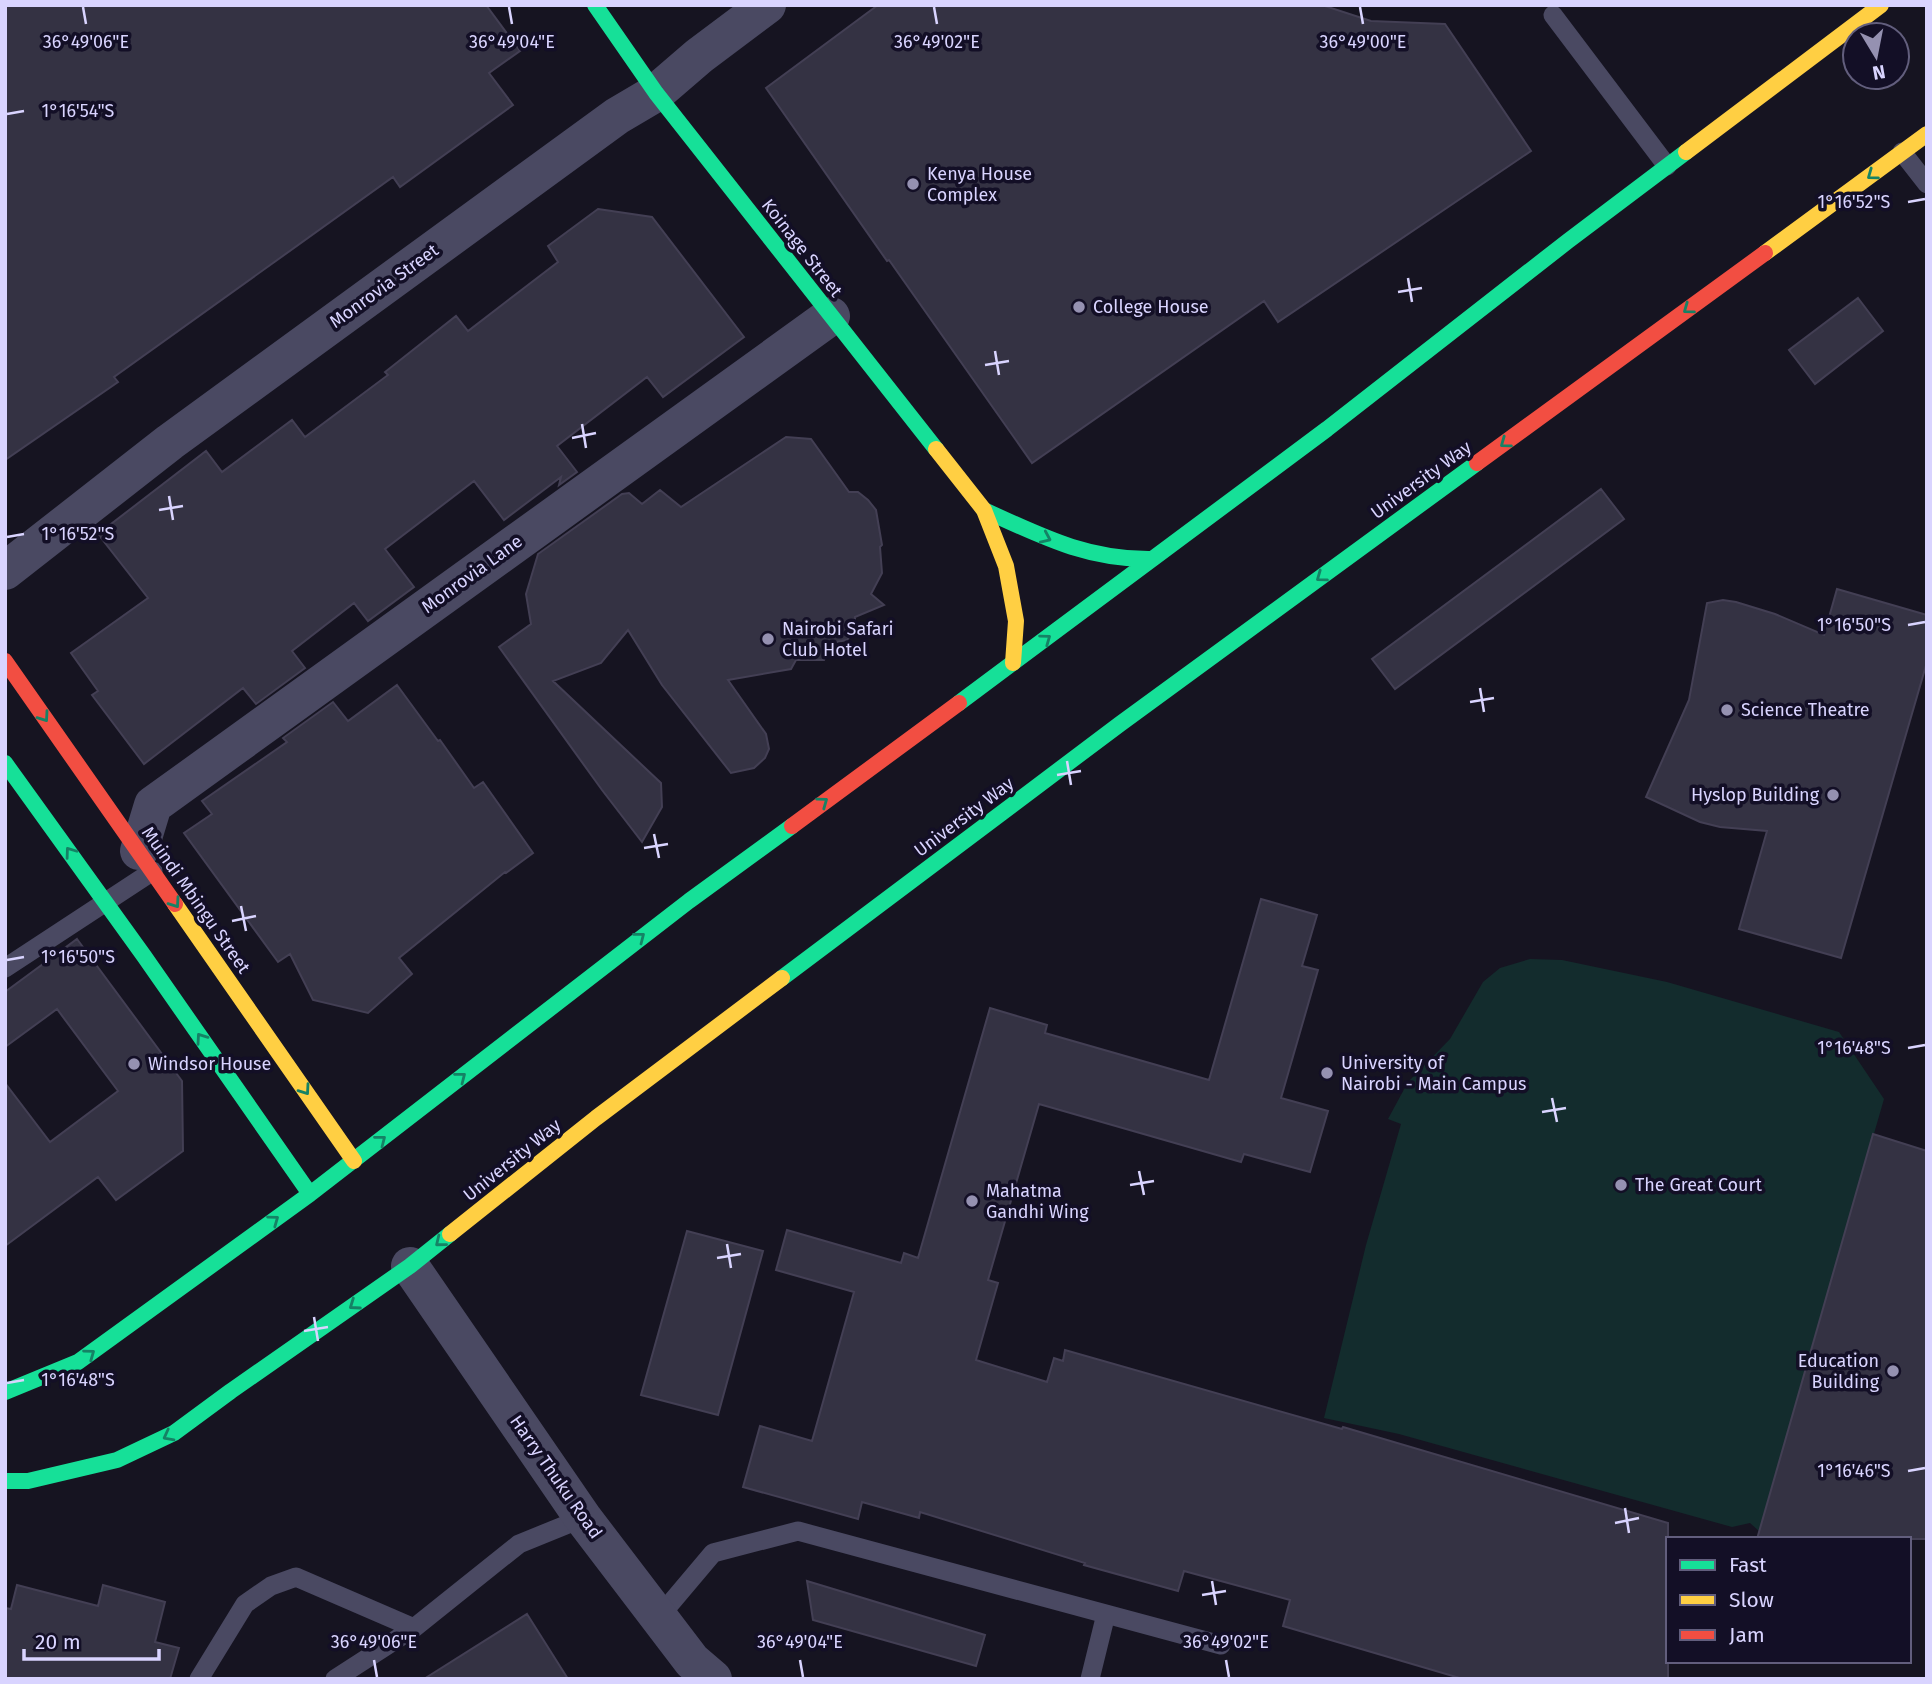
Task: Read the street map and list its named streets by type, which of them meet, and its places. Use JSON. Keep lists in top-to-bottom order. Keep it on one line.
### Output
{"streets":{"main road":["Koinage Street","University Way","Muindi Mbingu Street"],"street":["Monrovia Street","Monrovia Lane","Harry Thuku Road"]},"crossings":[["Koinage Street","Monrovia Street"],["Koinage Street","Monrovia Lane"],["University Way","Harry Thuku Road"],["Monrovia Lane","Muindi Mbingu Street"]],"places":["Kenya House Complex","College House","Nairobi Safari Club Hotel","Science Theatre","Hyslop Building","Windsor House","University of Nairobi - Main Campus","The Great Court","Mahatma Gandhi Wing","Education Building"],"legend":["Fast","Slow","Jam"],"scale_bar":"20 m","north":"bottom","coordinates":["36°49'06\"E","36°49'04\"E","36°49'02\"E","36°49'00\"E","1°16'54\"S","1°16'52\"S","1°16'50\"S","1°16'48\"S","1°16'46\"S"]}
